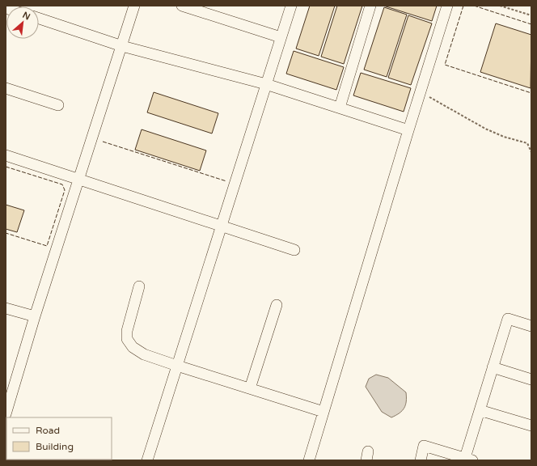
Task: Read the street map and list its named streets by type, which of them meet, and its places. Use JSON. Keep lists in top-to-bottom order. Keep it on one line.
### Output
{"legend":["Road","Building"],"north":"top right"}
